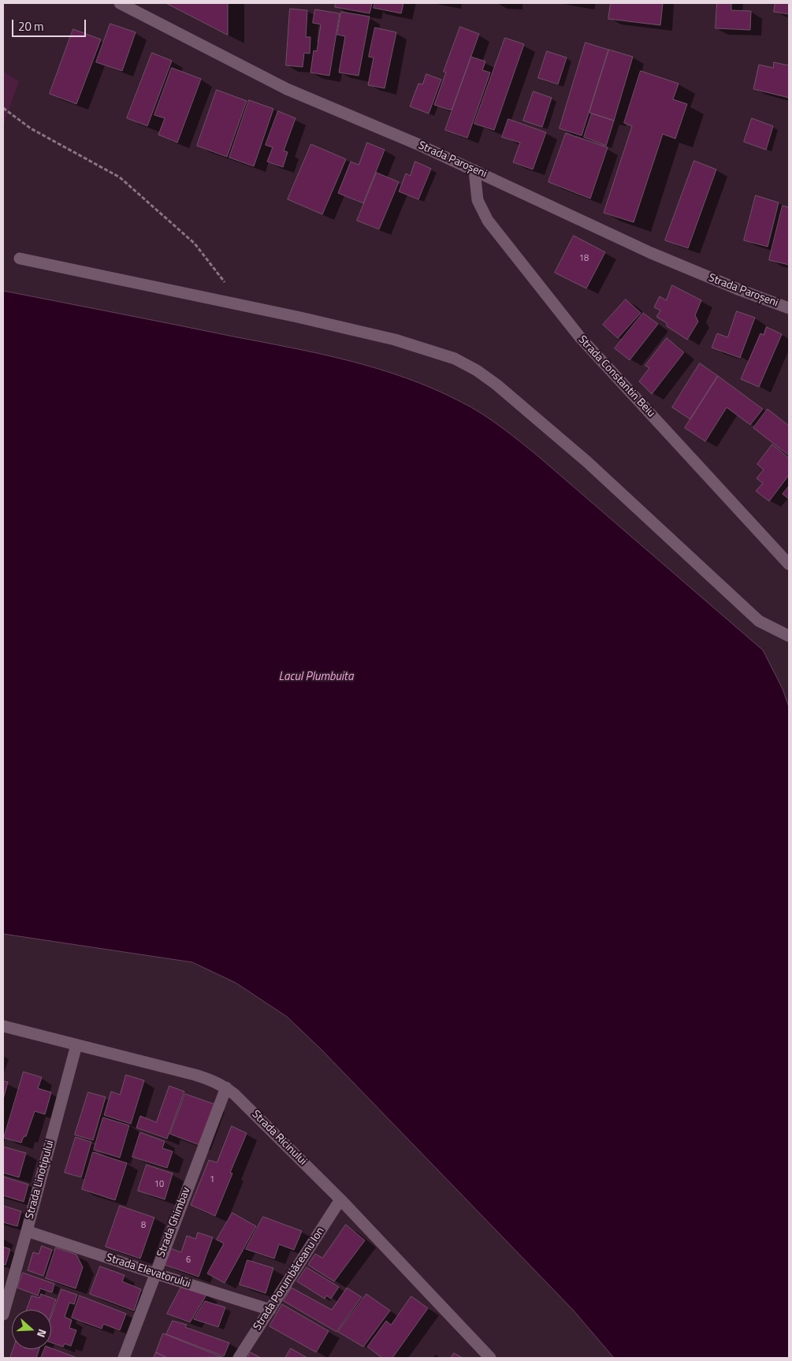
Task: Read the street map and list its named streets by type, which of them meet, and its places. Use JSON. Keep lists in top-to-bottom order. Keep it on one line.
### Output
{"streets":{"street":["Strada Paroșeni","Strada Constantin Beiu","Strada Ricinului","Strada Linotipului","Strada Ghimbav","Strada Elevatorului","Strada Porumbăceanu Ion"]},"crossings":[["Strada Paroșeni","Strada Constantin Beiu"],["Strada Ricinului","Strada Linotipului"],["Strada Ricinului","Strada Ghimbav"],["Strada Ricinului","Strada Porumbăceanu Ion"],["Strada Linotipului","Strada Elevatorului"],["Strada Ghimbav","Strada Elevatorului"],["Strada Elevatorului","Strada Porumbăceanu Ion"]],"water":["Lacul Plumbuita"],"house_numbers":["18","1","10","8","6"],"scale_bar":"20 m","north":"right"}
